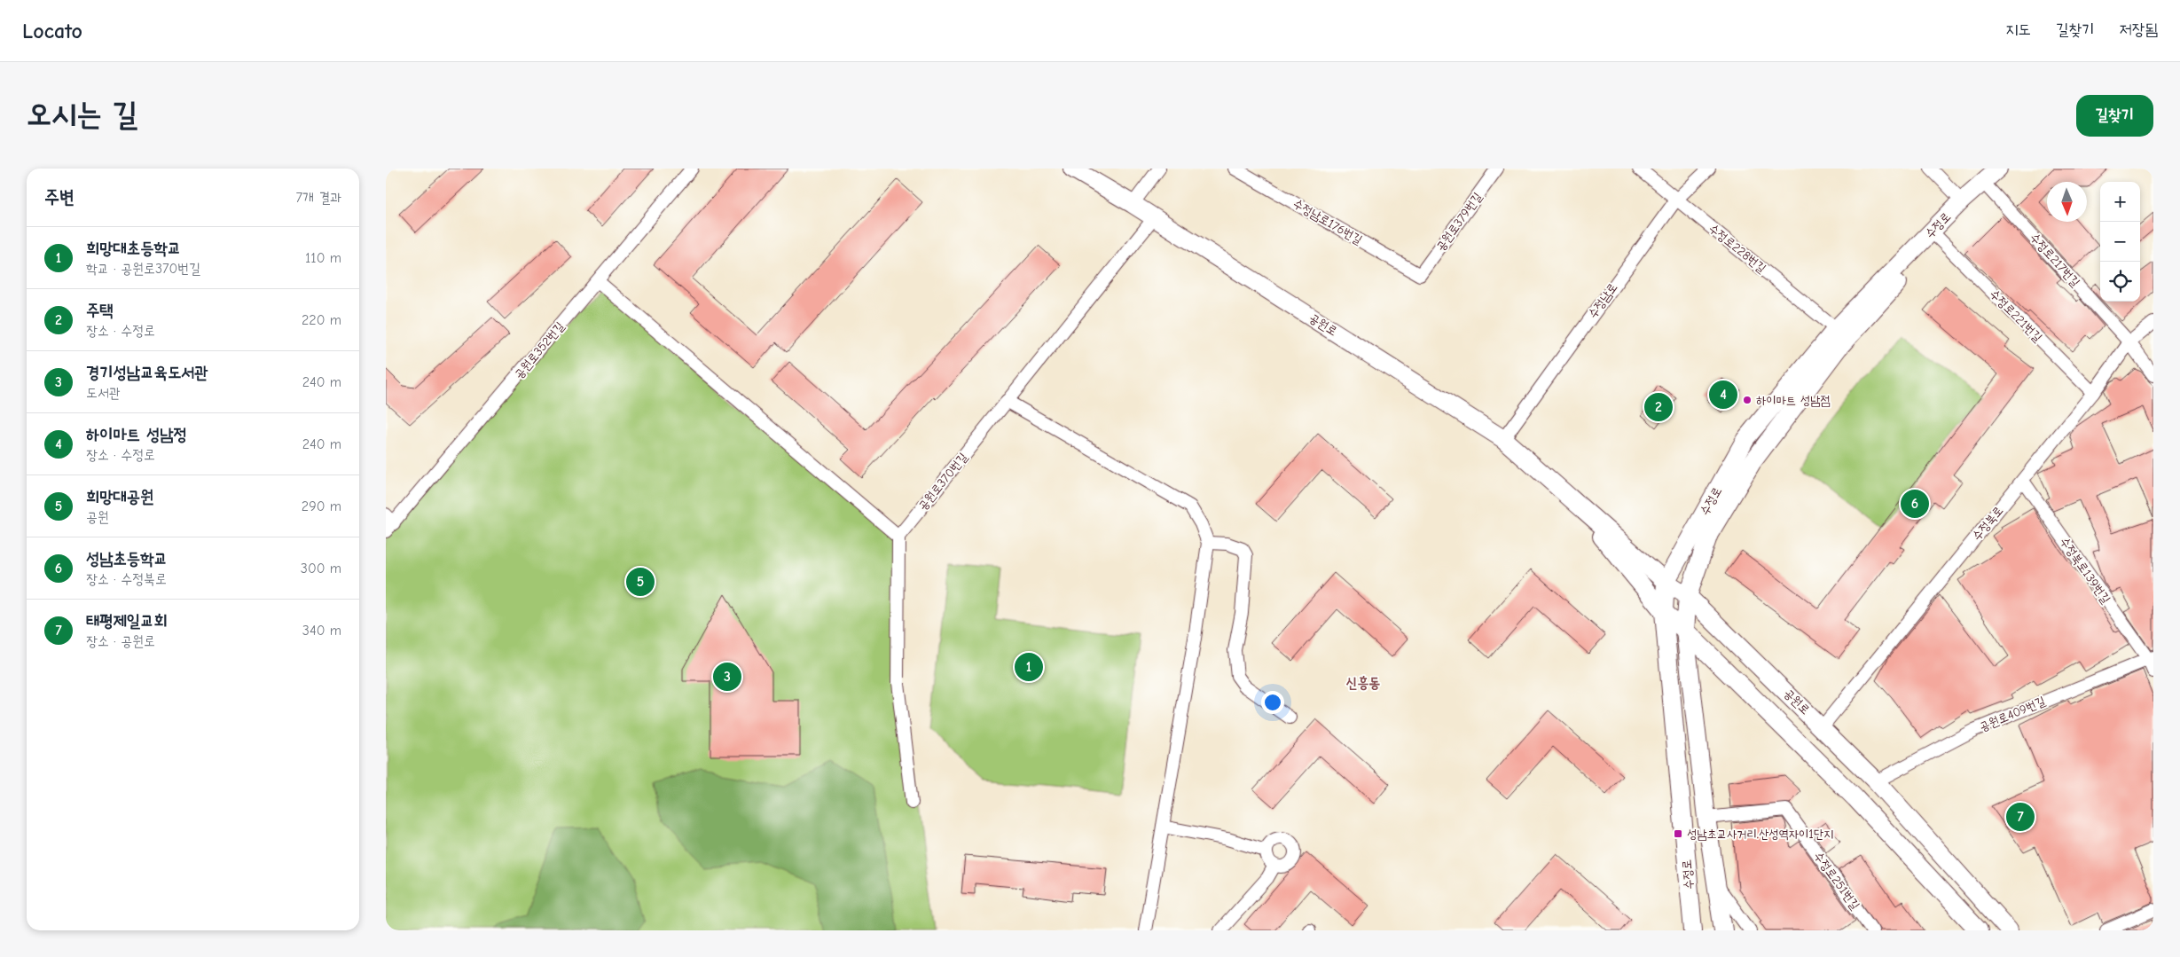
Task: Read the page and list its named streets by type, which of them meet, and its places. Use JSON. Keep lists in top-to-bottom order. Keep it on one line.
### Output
{"streets":{"main road":["수정로","공원로"],"street":["수정남로176번길","공원로379번길","수정로228번길","수정로217번길","수정남로","수정로221번길","공원로352번길","공원로370번길","수정북로","수정북로139번길","공원로409번길","수정로251번길"]},"crossings":[["수정남로176번길","공원로379번길"],["수정로","수정로228번길"],["수정로","수정로217번길"],["수정로","수정로221번길"],["수정로","공원로"],["수정로","수정로251번길"],["수정로228번길","수정남로"],["수정로217번길","수정북로"],["수정남로","공원로"],["수정로221번길","수정북로"],["공원로","공원로370번길"],["공원로","수정북로"],["공원로","공원로409번길"],["수정북로","수정북로139번길"],["수정북로139번길","공원로409번길"]],"districts":["신흥동"],"places":{"other":["하이마트 성남점"],"transit":["성남초교사거리.산성역자이1단지"]},"north":"bottom","page":{"header":"Locato","nav":["지도","길찾기","저장됨"],"buttons":"길찾기","title":"오시는 길","heading":["주변","7개 결과"],"map_buttons":["+","−"],"list":[{"mark":"1","name":"희망대초등학교","note":"학교 · 공원로370번길","value":"110 m"},{"mark":"2","name":"주택","note":"장소 · 수정로","value":"220 m"},{"mark":"3","name":"경기성남교육도서관","note":"도서관","value":"240 m"},{"mark":"4","name":"하이마트 성남정","note":"장소 · 수정로","value":"240 m"},{"mark":"5","name":"희망대공원","note":"공원","value":"290 m"},{"mark":"6","name":"성남초등학교","note":"장소 · 수정북로","value":"300 m"},{"mark":"7","name":"태평제일교회","note":"장소 · 공원로","value":"340 m"}],"pins":["4","2","6","5","1","3","7"]}}
